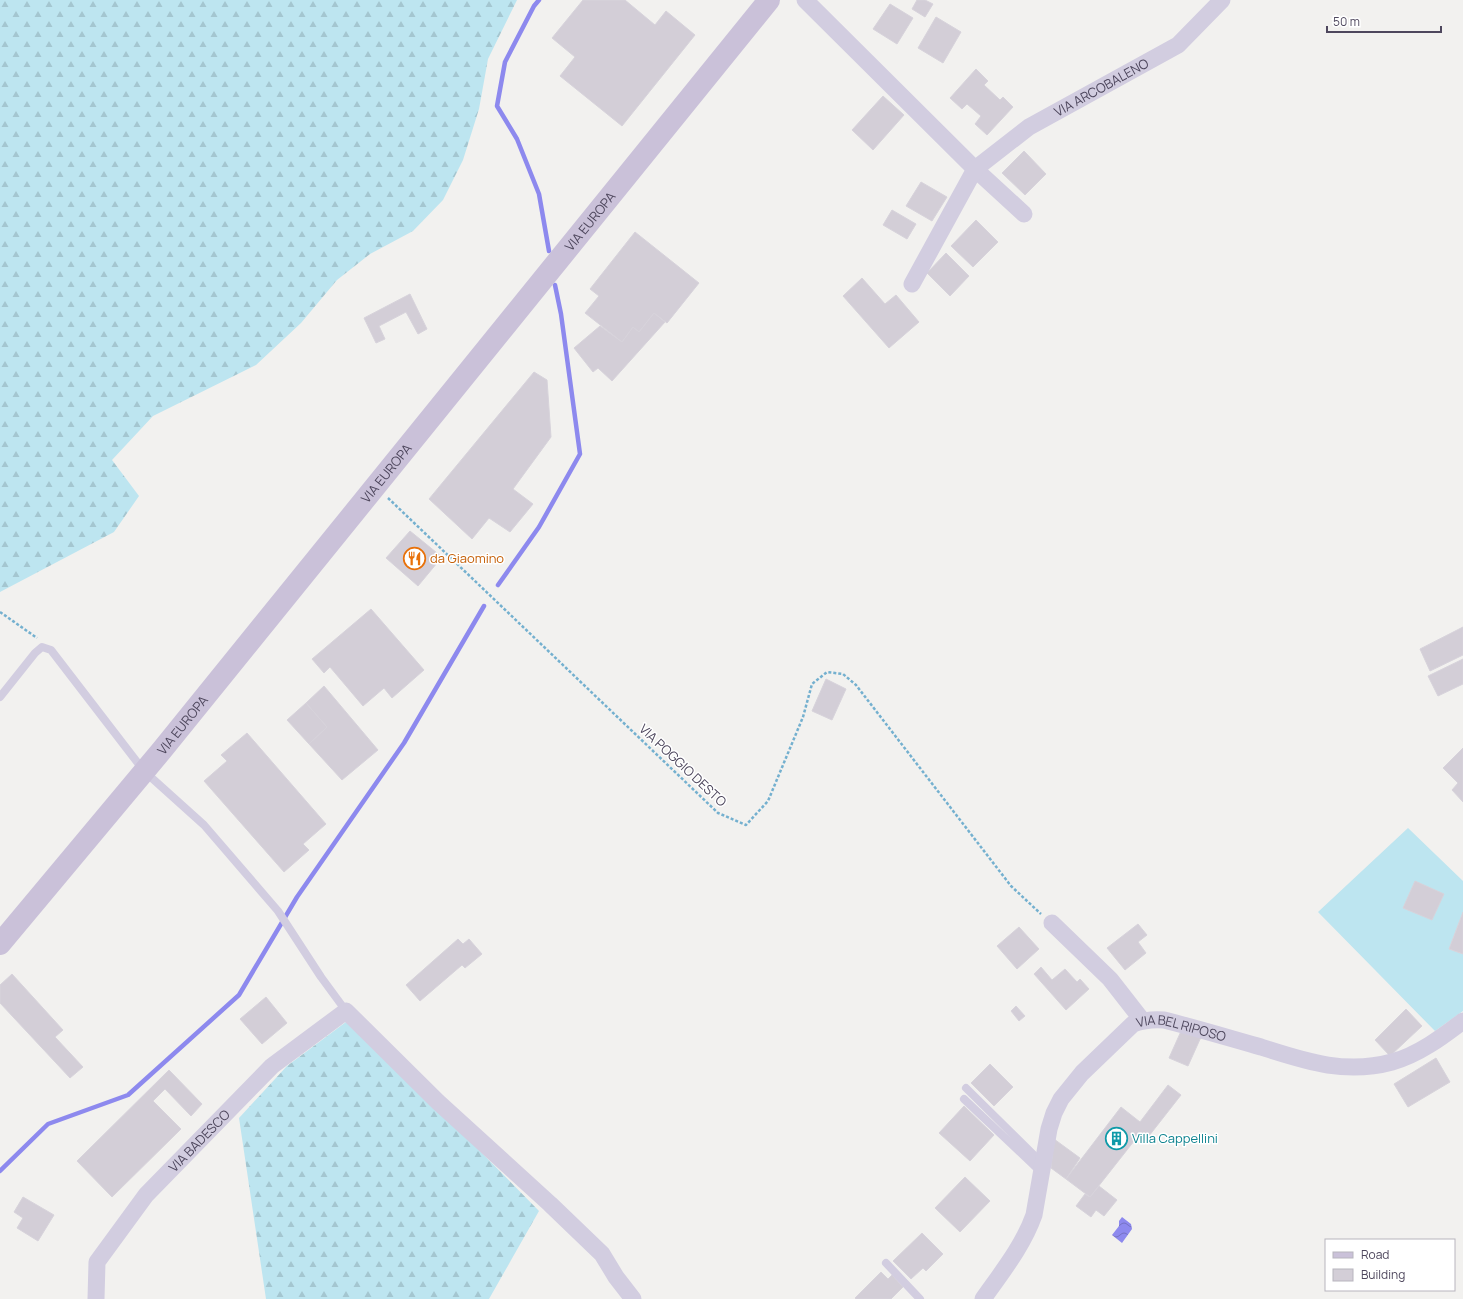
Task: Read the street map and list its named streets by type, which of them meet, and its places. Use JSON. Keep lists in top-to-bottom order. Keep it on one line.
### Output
{"streets":{"main road":["VIA EUROPA"],"street":["VIA ARCOBALENO","VIA BEL RIPOSO","VIA BADESCO"],"path":["VIA POGGIO DESTO"]},"crossings":[["VIA EUROPA","VIA POGGIO DESTO"]],"places":{"restaurant":["da Giaomino"],"building":["Villa Cappellini"]},"legend":["Road","Building"],"scale_bar":"50 m"}
